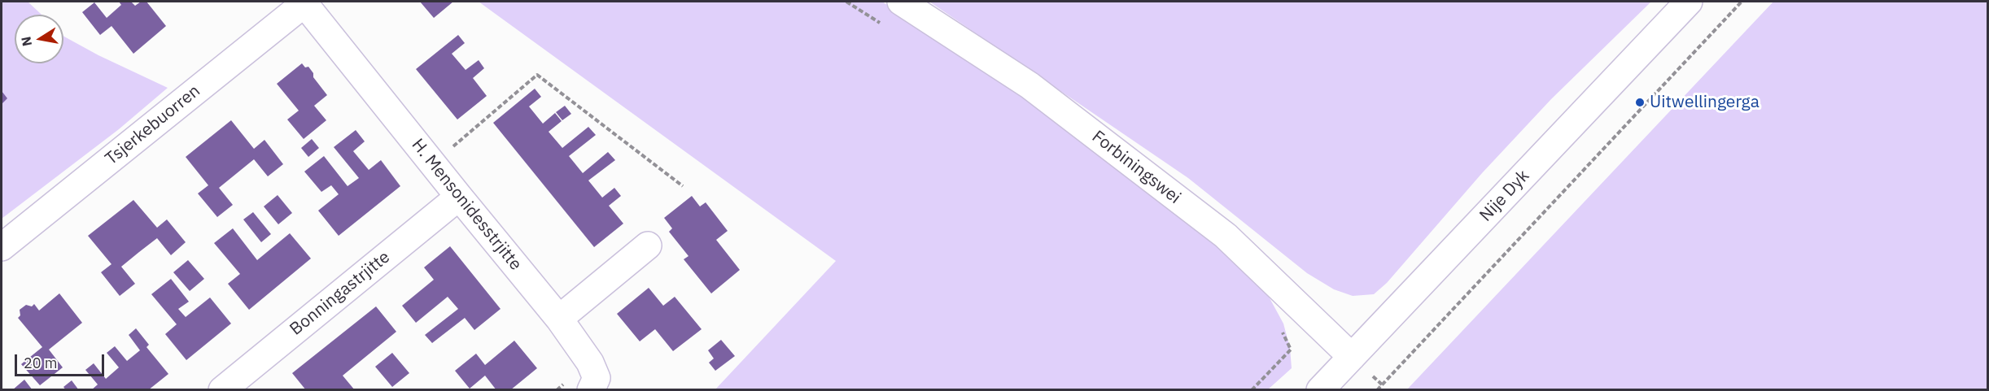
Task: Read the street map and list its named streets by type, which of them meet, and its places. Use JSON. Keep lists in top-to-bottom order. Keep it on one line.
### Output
{"streets":{"street":["Tsjerkebuorren","Forbiningswei","Nije Dyk","H. Mensonidesstrjitte","Bonningastrjitte"]},"crossings":[["Tsjerkebuorren","H. Mensonidesstrjitte"],["Forbiningswei","Nije Dyk"],["H. Mensonidesstrjitte","Bonningastrjitte"]],"places":["Uitwellingerga"],"scale_bar":"20 m","north":"left"}
